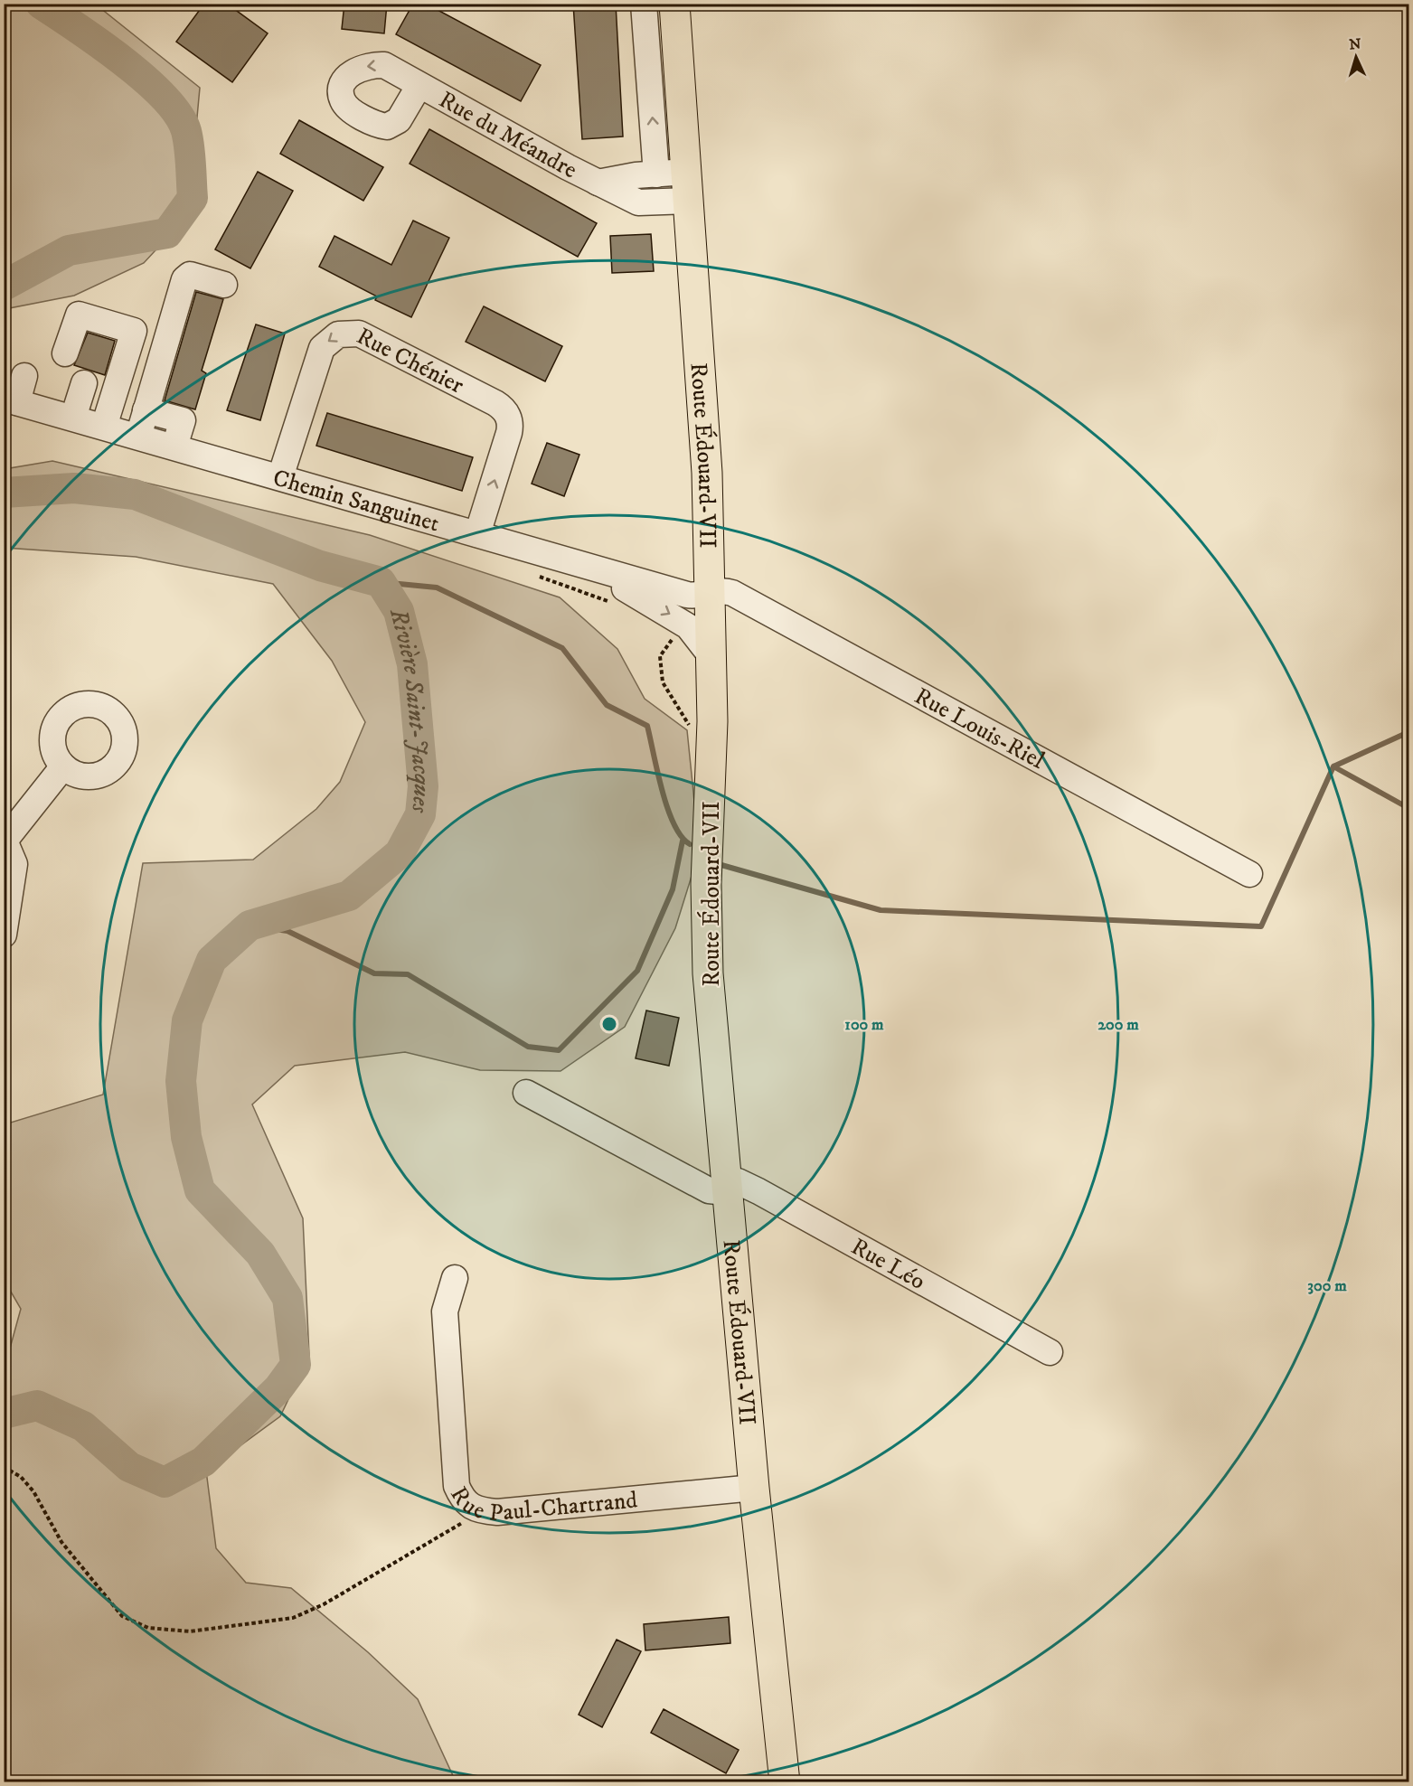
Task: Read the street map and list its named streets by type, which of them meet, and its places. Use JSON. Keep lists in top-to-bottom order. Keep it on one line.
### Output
{"streets":{"main road":["Route Édouard-VII"],"street":["Rue du Méandre","Rue Chénier","Chemin Sanguinet","Rue Louis-Riel","Rue Léo","Rue Paul-Chartrand"]},"crossings":[["Rue du Méandre","Route Édouard-VII"],["Rue Chénier","Chemin Sanguinet"],["Route Édouard-VII","Chemin Sanguinet"],["Route Édouard-VII","Rue Louis-Riel"],["Route Édouard-VII","Rue Léo"],["Route Édouard-VII","Rue Paul-Chartrand"],["Chemin Sanguinet","Rue Louis-Riel"]],"water":["Rivière Saint-Jacques"],"north":"top","rings":["100 m","200 m","300 m"]}
